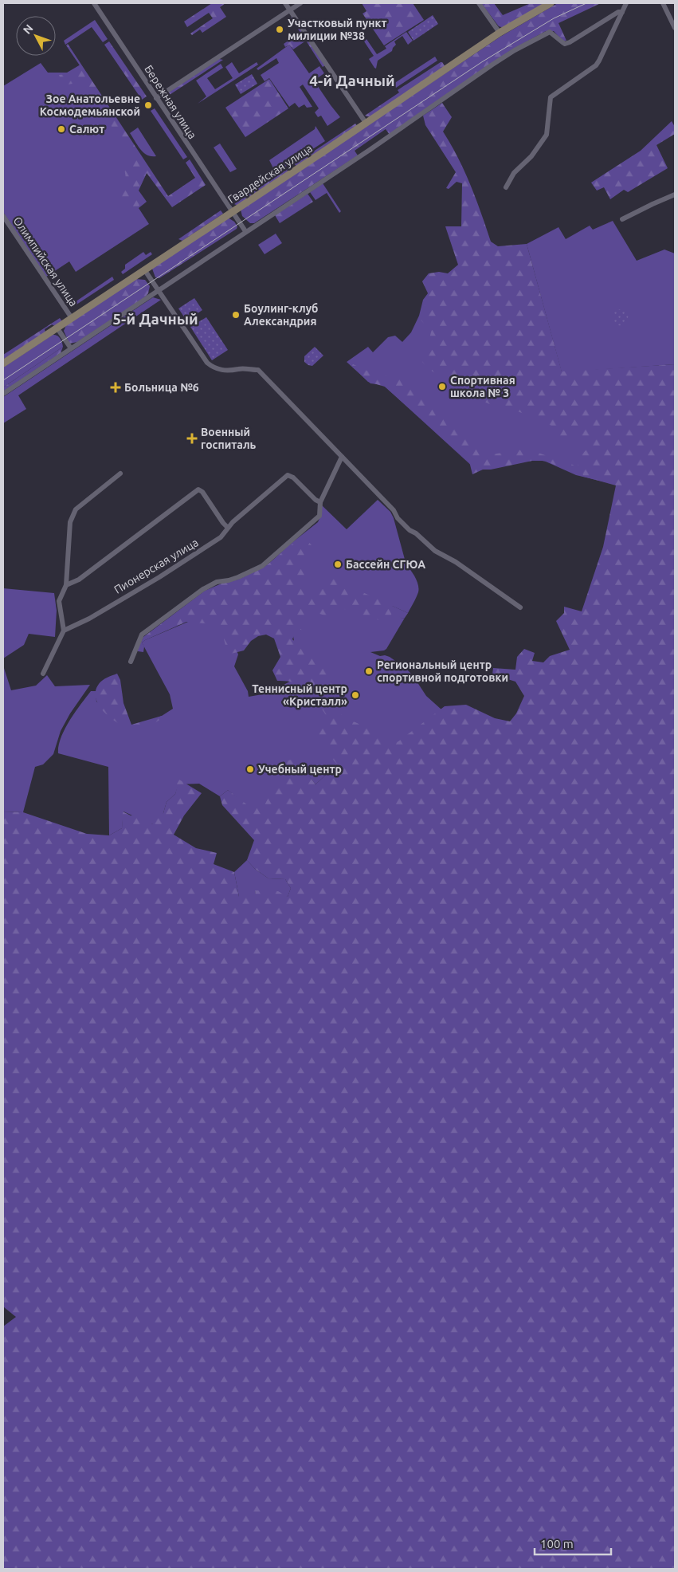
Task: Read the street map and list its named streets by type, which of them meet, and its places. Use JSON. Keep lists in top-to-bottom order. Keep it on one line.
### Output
{"streets":{"street":["Бережная улица","Гвардейская улица","Олимпийская улица","Пионерская улица"]},"crossings":[["Бережная улица","Гвардейская улица"],["Гвардейская улица","Олимпийская улица"]],"districts":["4-й Дачный","5-й Дачный"],"places":{"other":["Участковый пункт милиции №38","Зое Анатольевне Космодемьянской","Салют","Боулинг-клуб Александрия","Спортивная школа № 3","Бассейн СГЮА","Региональный центр спортивной подготовки","Теннисный центр «Кристалл»","Учебный центр"],"health":["Больница №6","Военный госпиталь"]},"scale_bar":"100 m","north":"top left"}
